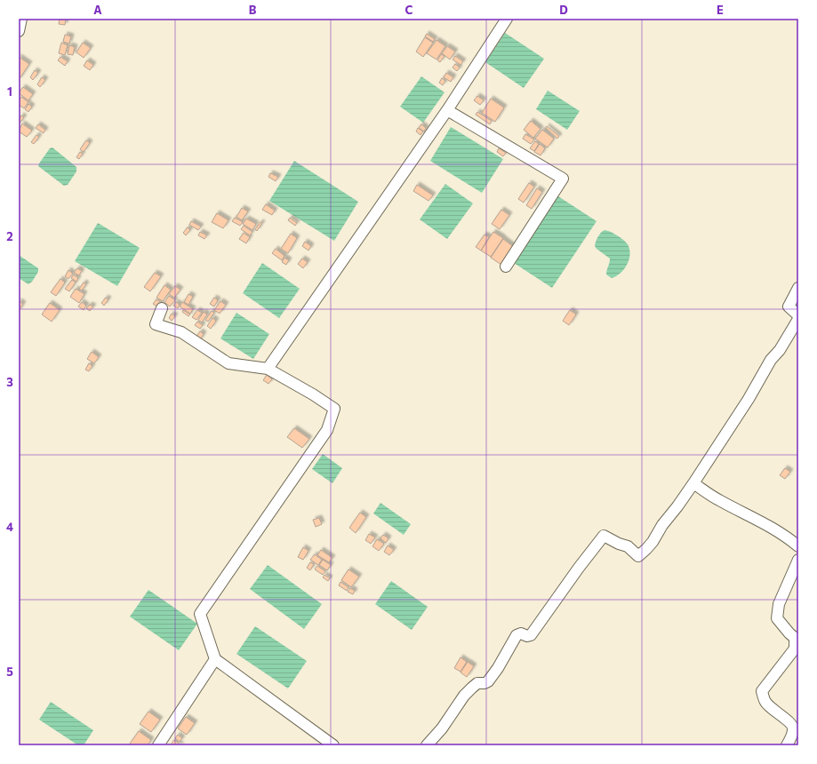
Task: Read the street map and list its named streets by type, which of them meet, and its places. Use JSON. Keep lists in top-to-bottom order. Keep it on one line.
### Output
{"grid":{"columns":["A","B","C","D","E"],"rows":["1","2","3","4","5"]}}
